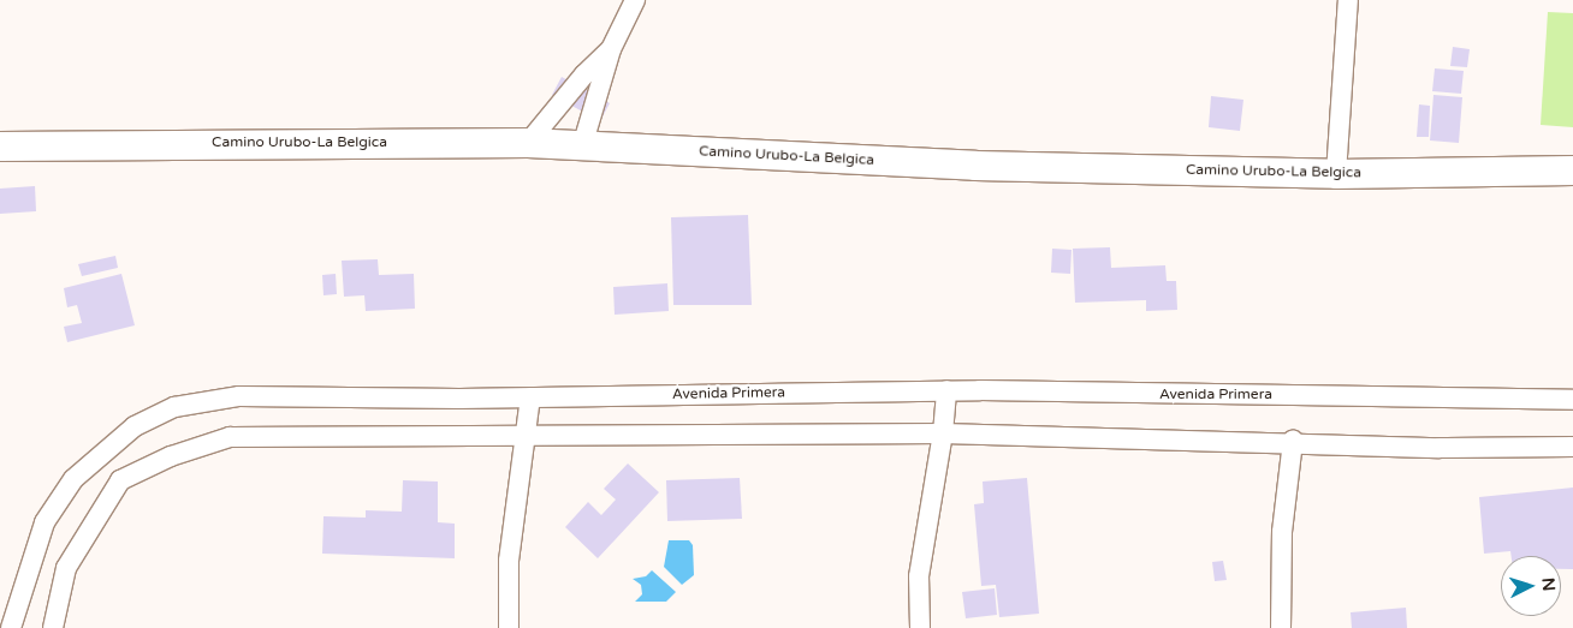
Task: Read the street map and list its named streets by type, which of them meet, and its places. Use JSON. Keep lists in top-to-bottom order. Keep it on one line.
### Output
{"streets":{"main road":["Camino Urubo-La Belgica"],"street":["Avenida Primera"]},"north":"right"}
